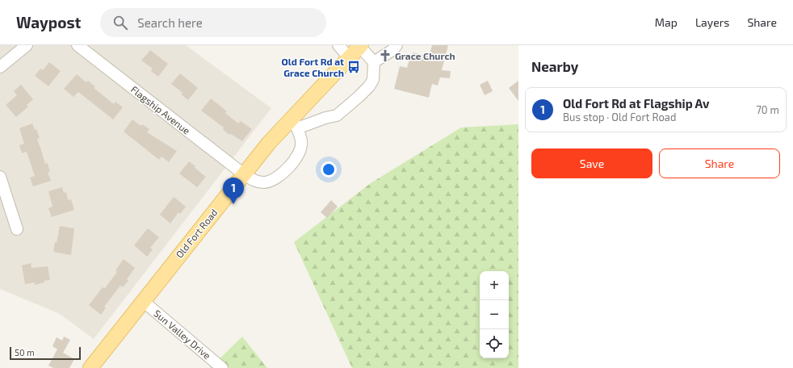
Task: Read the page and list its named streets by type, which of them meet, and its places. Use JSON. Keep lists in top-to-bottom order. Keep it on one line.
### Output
{"streets":{"main road":["Old Fort Road"],"street":["Flagship Avenue","Sun Valley Drive"]},"crossings":[["Flagship Avenue","Old Fort Road"],["Old Fort Road","Sun Valley Drive"]],"places":{"church":["Grace Church"],"bus stop":["Old Fort Rd at Grace Church"]},"scale_bar":"50 m","page":{"header":"Waypost","search":"Search here","nav":["Map","Layers","Share"],"heading":"Nearby","list":[{"mark":"1","name":"Old Fort Rd at Flagship Av","note":"Bus stop · Old Fort Road","value":"70 m"}],"buttons":["Save","Share"],"pins":"1","map_buttons":["+","−"],"scale":"50 m"}}
